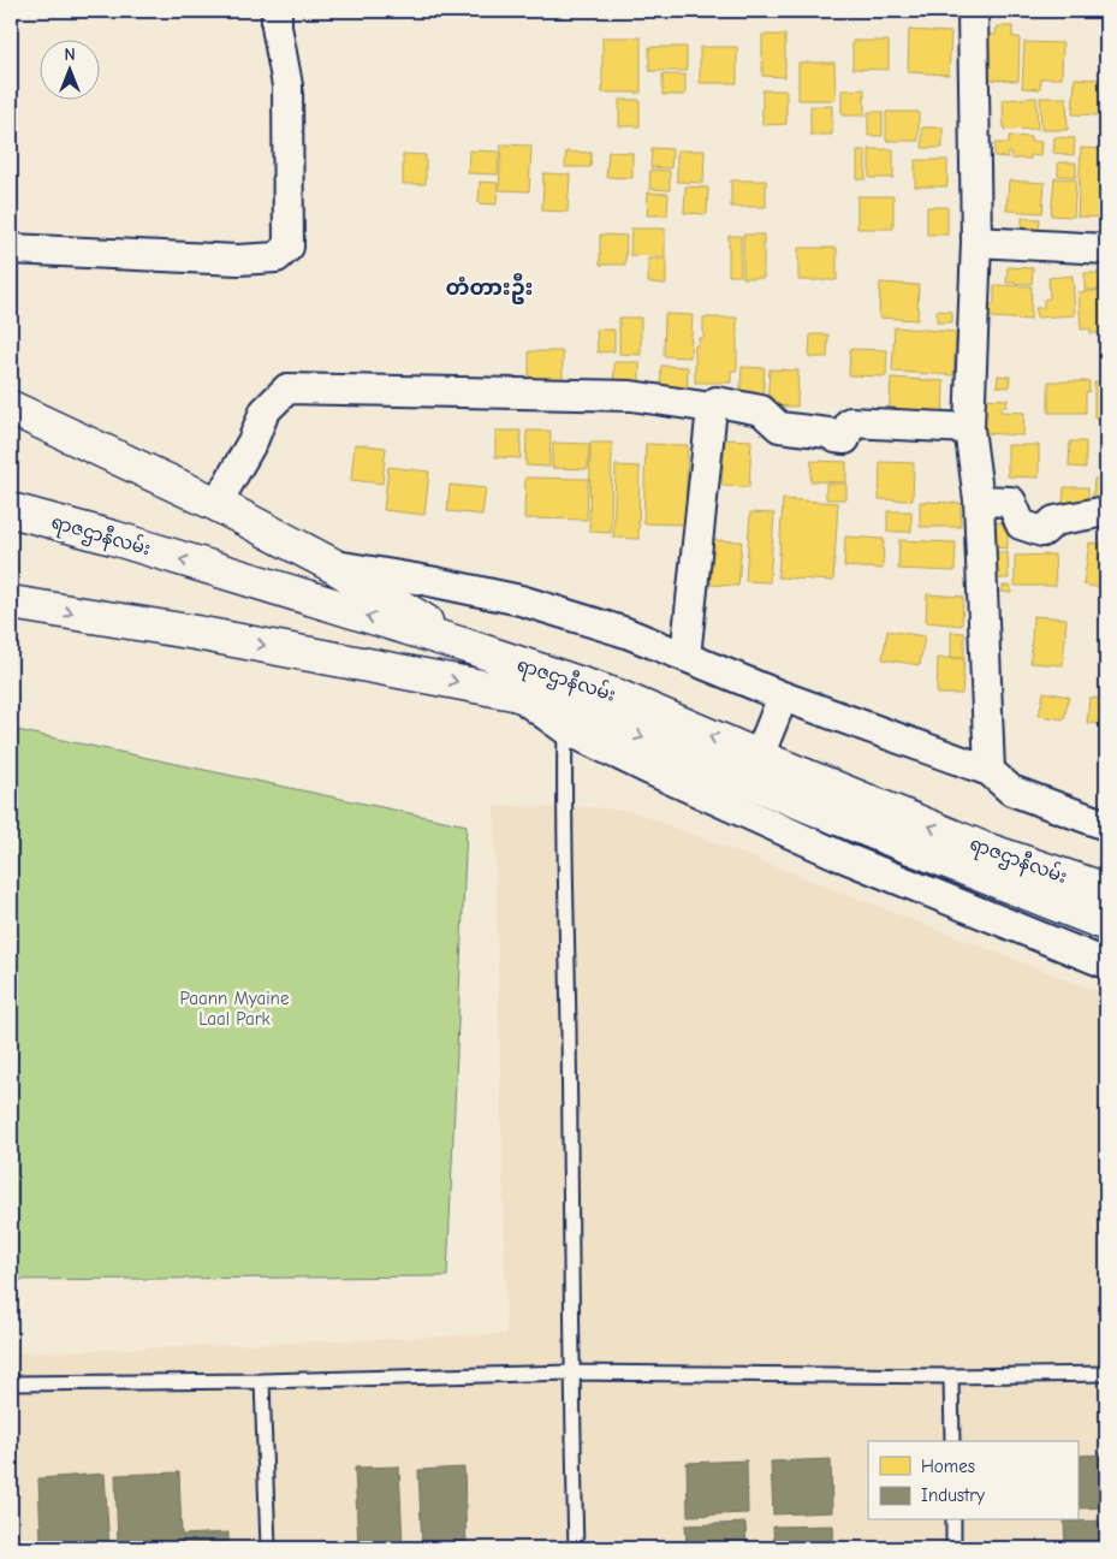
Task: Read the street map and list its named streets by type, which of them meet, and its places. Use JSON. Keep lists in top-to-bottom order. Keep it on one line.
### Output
{"streets":{"main road":["ရာဇဌာနီလမ်း"]},"districts":["တံတားဦး"],"parks":["Paann Myaine Laal Park"],"legend":["Homes","Industry"],"north":"top"}
